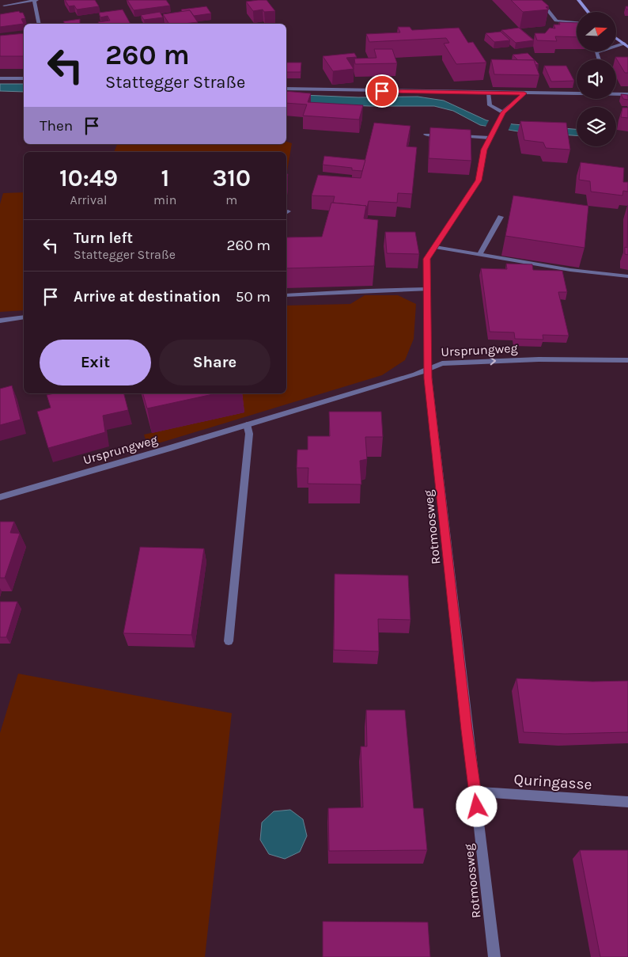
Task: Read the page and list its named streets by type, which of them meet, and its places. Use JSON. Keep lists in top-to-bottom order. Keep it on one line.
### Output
{"streets":{"street":["Ursprungweg","Rotmoosweg","Quringasse"]},"crossings":[["Ursprungweg","Rotmoosweg"],["Rotmoosweg","Quringasse"]],"north":"right","page":{"turn":["260 m","Stattegger Straße"],"then":"Then","eta":["10:49","Arrival","1","min","310","m"],"list":[{"name":"Turn left","note":"Stattegger Straße","value":"260 m"},{"name":"Arrive at destination","value":"50 m"}],"buttons":["Exit","Share"]}}
